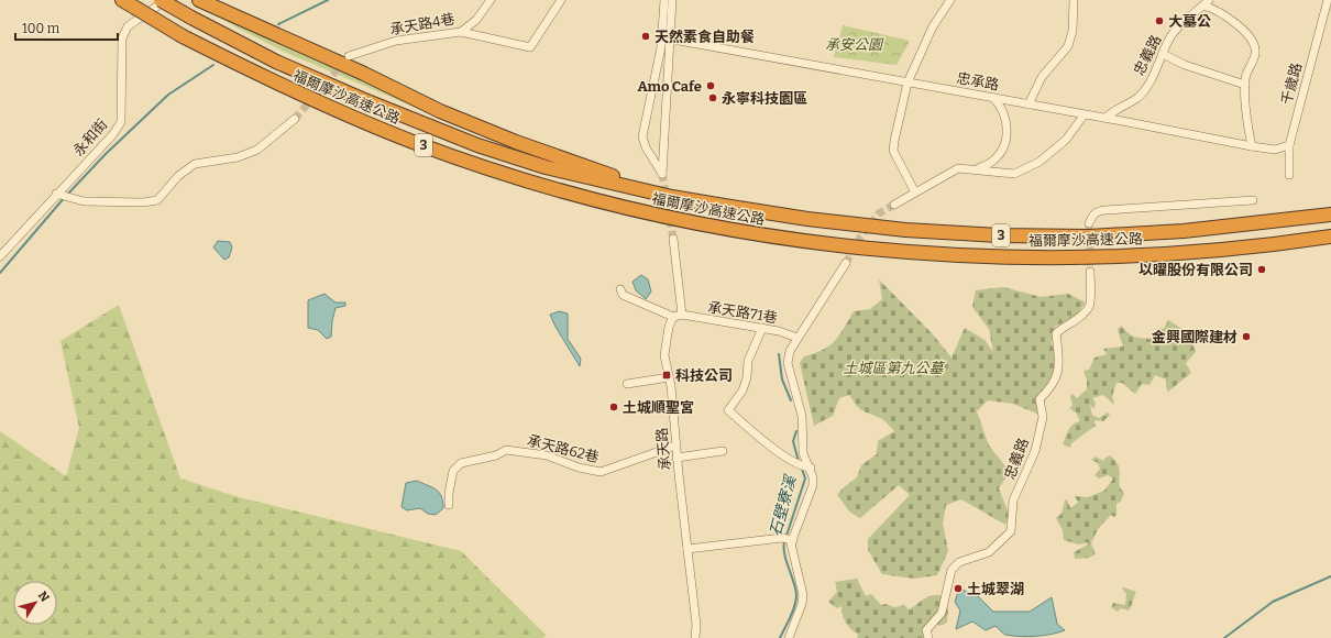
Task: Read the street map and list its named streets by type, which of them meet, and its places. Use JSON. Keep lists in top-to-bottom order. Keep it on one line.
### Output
{"streets":{"highway":["福爾摩沙高速公路","3"],"street":["承天路4巷","忠義路","忠承路","千歲路","永和街","承天路71巷","承天路62巷","承天路"]},"crossings":[["忠義路","忠承路"],["忠承路","千歲路"],["承天路62巷","承天路"]],"water":["石壁寮溪"],"parks":["承安公園","土城區第九公墓"],"places":{"other":["大墓公","天然素食自助餐","Amo Cafe","永寧科技園區","以曜股份有限公司","金興國際建材","土城順聖宮","土城翠湖"],"transit":["科技公司"]},"scale_bar":"100 m","north":"top right"}
